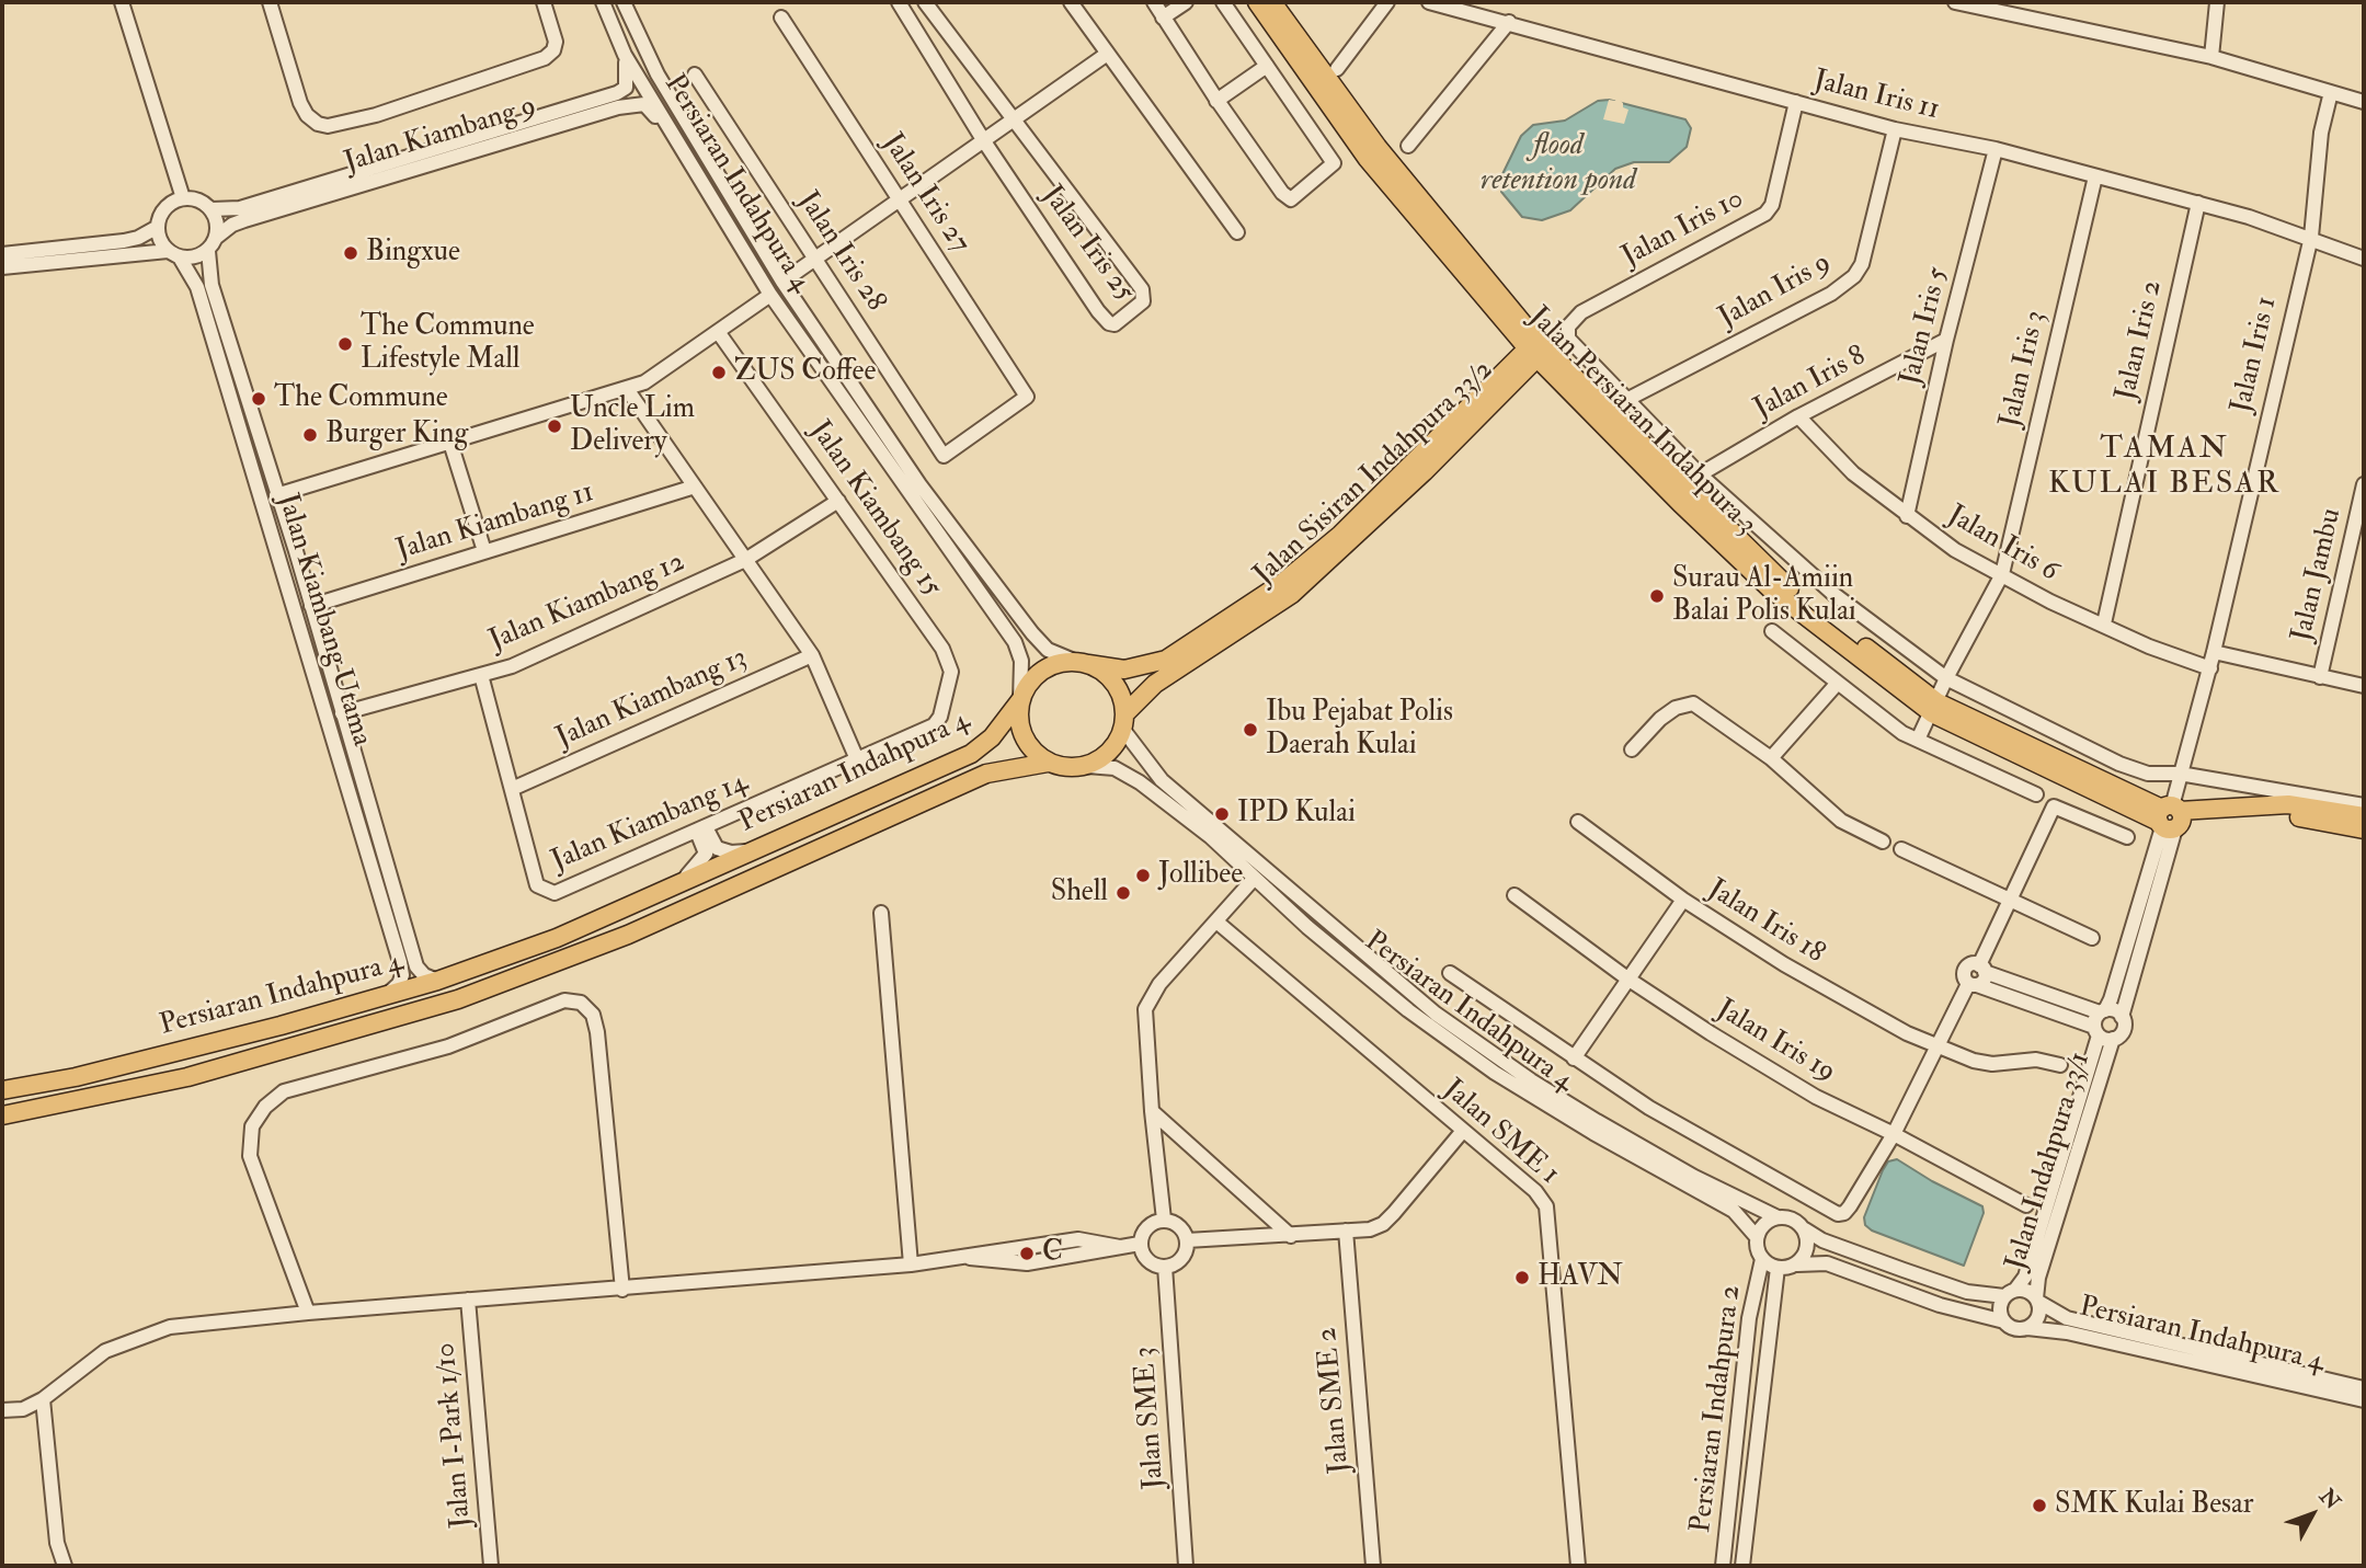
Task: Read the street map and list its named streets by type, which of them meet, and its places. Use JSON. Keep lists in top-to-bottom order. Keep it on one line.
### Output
{"streets":{"main road":["Persiaran Indahpura 4","Jalan Persiaran Indahpura 3","Jalan Sisiran Indahpura 33/2"],"street":["Jalan Iris 11","Jalan Kiambang 9","Jalan Iris 27","Jalan Iris 10","Jalan Iris 25","Jalan Iris 28","Jalan Iris 9","Jalan Iris 5","Jalan Iris 2","Jalan Iris 1","Jalan Iris 3","Jalan Iris 8","Jalan Kiambang 15","Jalan Kiambang 11","Jalan Iris 6","Jalan Jambu","Jalan Kiambang 12","Jalan Kiambang Utama","Jalan Kiambang 13","Jalan Kiambang 14","Jalan Iris 18","Jalan Iris 19","Jalan SME 1","Jalan Indahpura 33/1","Jalan SME 2","Persiaran Indahpura 2","Jalan SME 3","Jalan I-Park 1/10"]},"crossings":[["Jalan Iris 11","Jalan Iris 10"],["Jalan Iris 11","Jalan Iris 9"],["Jalan Iris 11","Jalan Iris 5"],["Jalan Iris 11","Jalan Iris 2"],["Jalan Iris 11","Jalan Iris 1"],["Jalan Iris 11","Jalan Iris 3"],["Jalan Kiambang 9","Persiaran Indahpura 4"],["Jalan Kiambang 9","Jalan Kiambang Utama"],["Persiaran Indahpura 4","Jalan Sisiran Indahpura 33/2"],["Persiaran Indahpura 4","Jalan Kiambang Utama"],["Persiaran Indahpura 4","Jalan Indahpura 33/1"],["Persiaran Indahpura 4","Persiaran Indahpura 2"],["Jalan Iris 27","Jalan Iris 28"],["Jalan Iris 10","Jalan Iris 9"],["Jalan Iris 5","Jalan Iris 8"],["Jalan Iris 5","Jalan Iris 6"],["Jalan Iris 2","Jalan Iris 6"],["Jalan Iris 1","Jalan Persiaran Indahpura 3"],["Jalan Iris 1","Jalan Iris 6"],["Jalan Iris 1","Jalan Indahpura 33/1"],["Jalan Iris 3","Jalan Persiaran Indahpura 3"],["Jalan Iris 3","Jalan Iris 6"],["Jalan Iris 8","Jalan Iris 6"],["Jalan Persiaran Indahpura 3","Jalan Sisiran Indahpura 33/2"],["Jalan Persiaran Indahpura 3","Jalan Indahpura 33/1"],["Jalan Kiambang 15","Jalan Kiambang 12"],["Jalan Kiambang 15","Jalan Kiambang 14"],["Jalan Kiambang 11","Jalan Kiambang Utama"],["Jalan Kiambang 12","Jalan Kiambang Utama"],["Jalan Kiambang 12","Jalan Kiambang 14"],["Jalan Kiambang 13","Jalan Kiambang 14"]],"districts":["TAMAN KULAI BESAR"],"water":["flood retention pond"],"places":["Bingxue","The Commune Lifestyle Mall","ZUS Coffee","The Commune","Uncle Lim Delivery","Burger King","Surau Al-Amiin Balai Polis Kulai","Ibu Pejabat Polis Daerah Kulai","IPD Kulai","Jollibee","Shell","C","HAVN","SMK Kulai Besar"],"north":"top right"}
